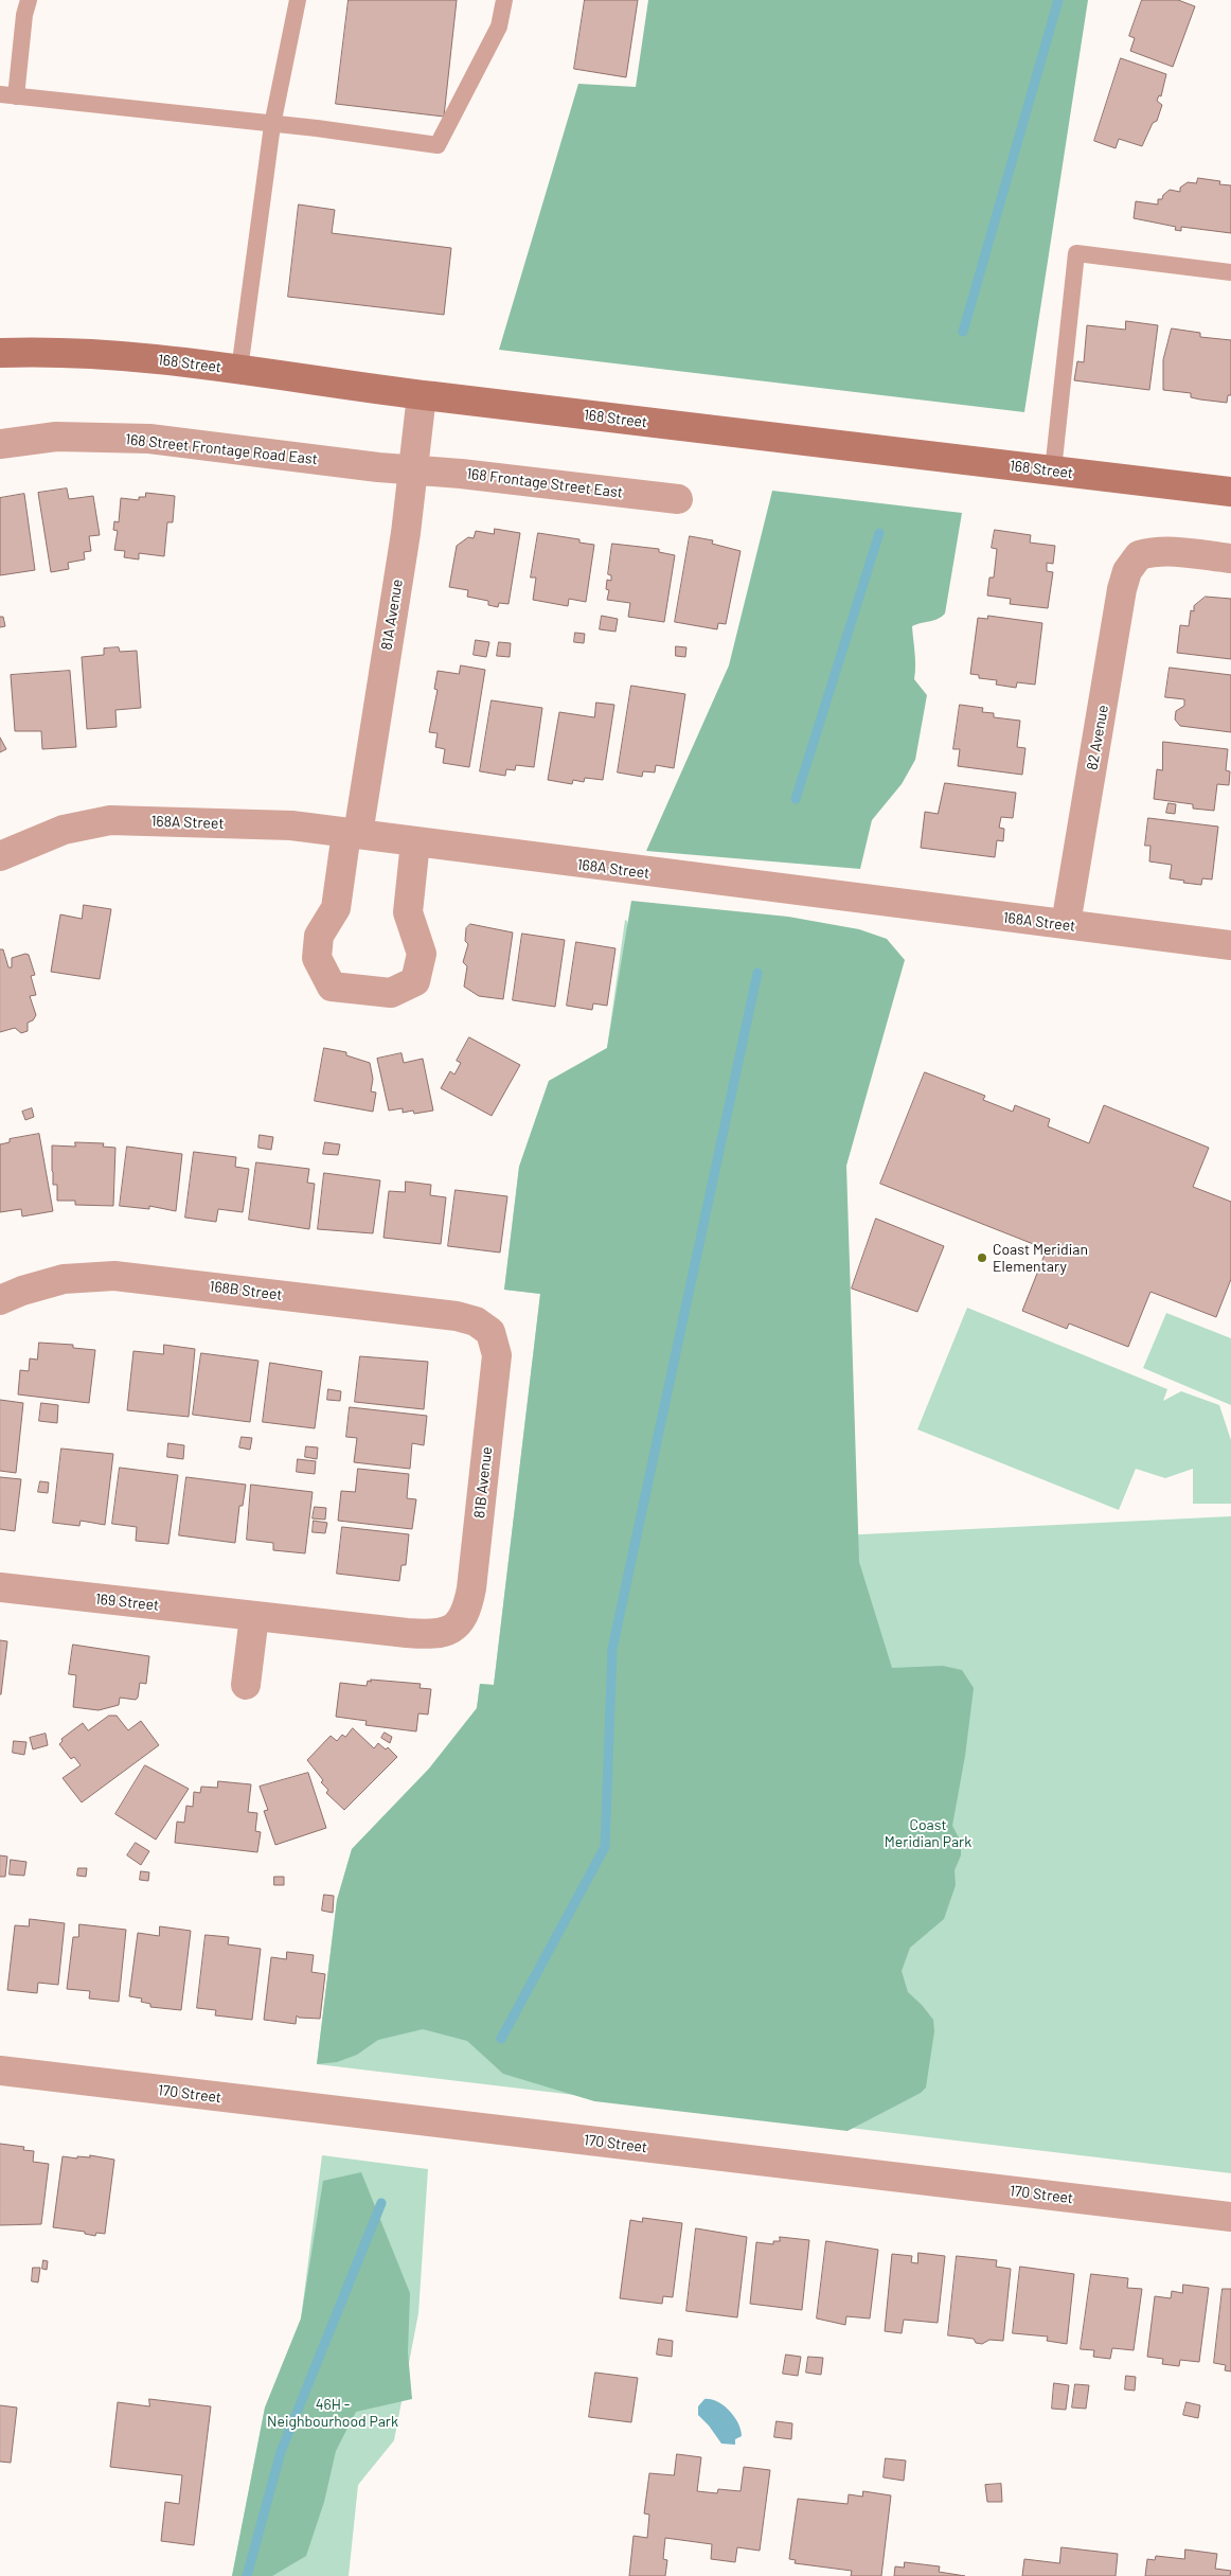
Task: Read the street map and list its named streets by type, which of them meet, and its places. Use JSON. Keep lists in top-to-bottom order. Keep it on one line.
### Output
{"streets":{"main road":["168 Street"],"street":["168 Street Frontage Road East","168 Frontage Street East","81A Avenue","82 Avenue","168A Street","168B Street","81B Avenue","169 Street","170 Street"]},"crossings":[["168 Street","81A Avenue"],["168 Street Frontage Road East","168 Frontage Street East"],["168 Street Frontage Road East","81A Avenue"],["168 Frontage Street East","81A Avenue"],["81A Avenue","168A Street"],["82 Avenue","168A Street"],["168B Street","81B Avenue"],["81B Avenue","169 Street"]],"parks":["Coast Meridian Park","46H - Neighbourhood Park"],"places":["Coast Meridian Elementary"]}
